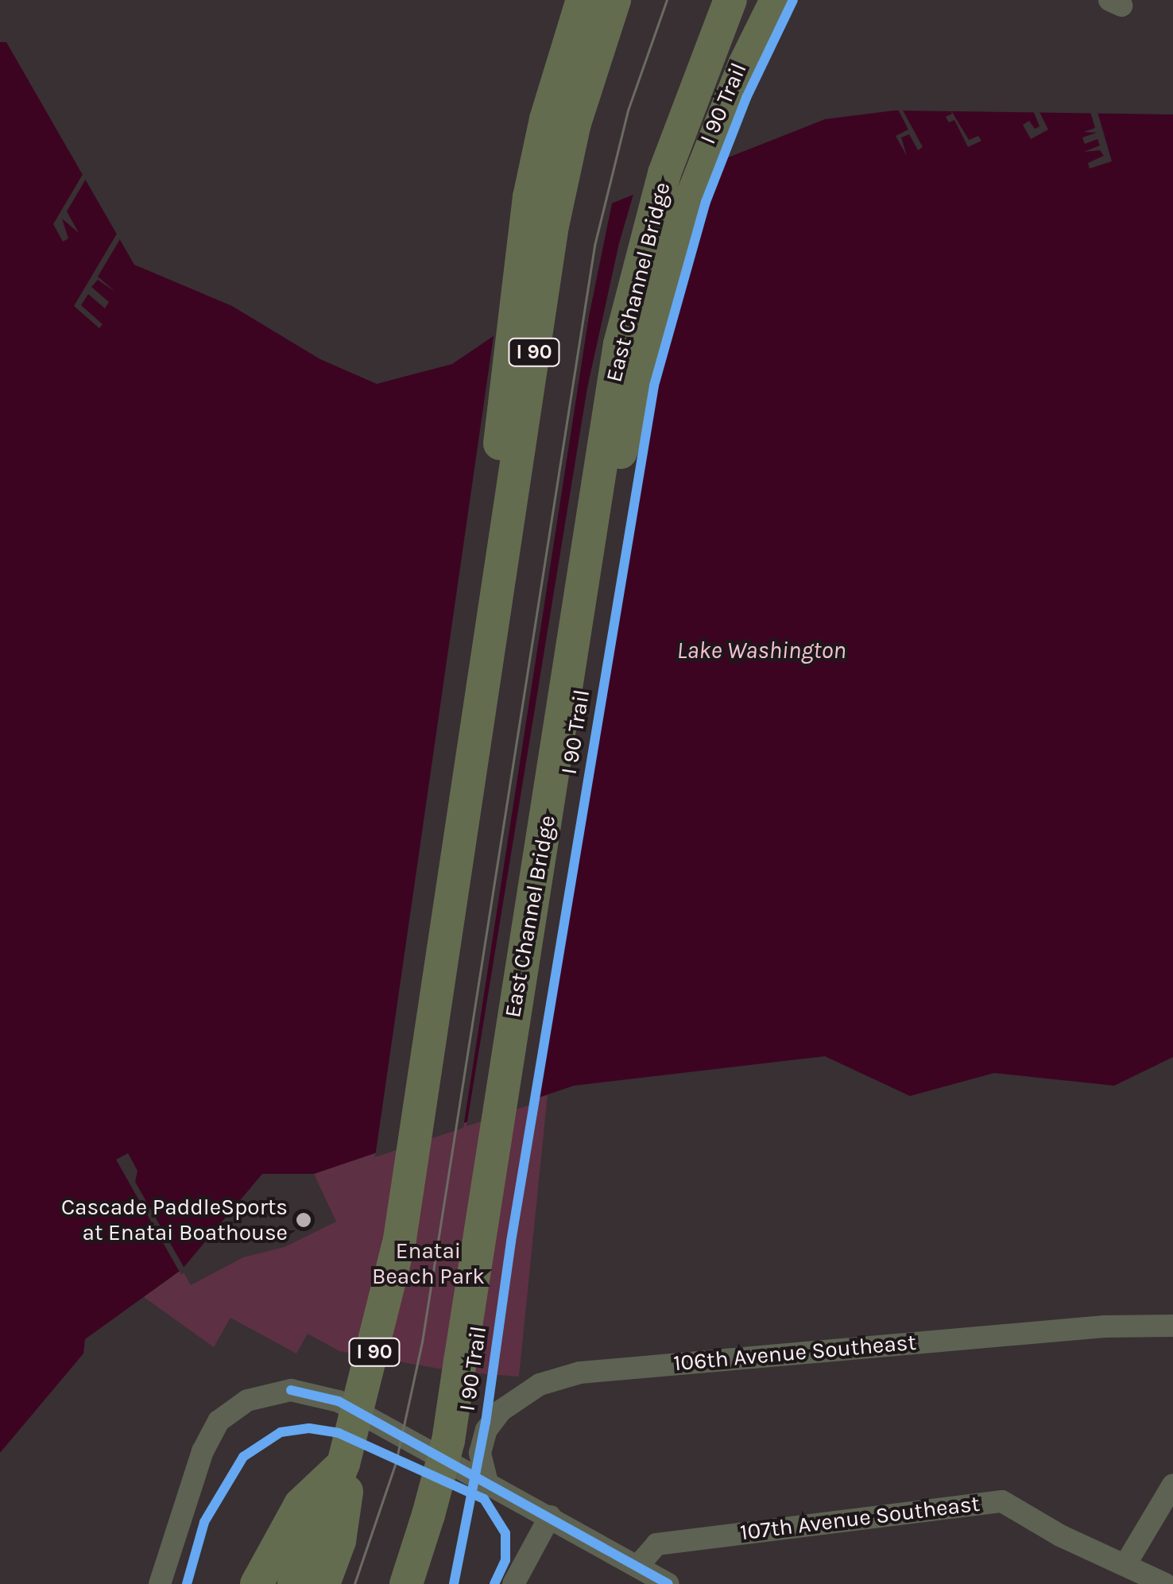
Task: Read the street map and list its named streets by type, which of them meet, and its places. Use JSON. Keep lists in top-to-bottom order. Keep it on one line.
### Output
{"streets":{"highway":["East Channel Bridge","I 90"],"street":["106th Avenue Southeast","107th Avenue Southeast"],"cycle path":["I 90 Trail"]},"water":["Lake Washington"],"parks":["Enatai Beach Park"],"places":["Cascade PaddleSports at Enatai Boathouse"]}
